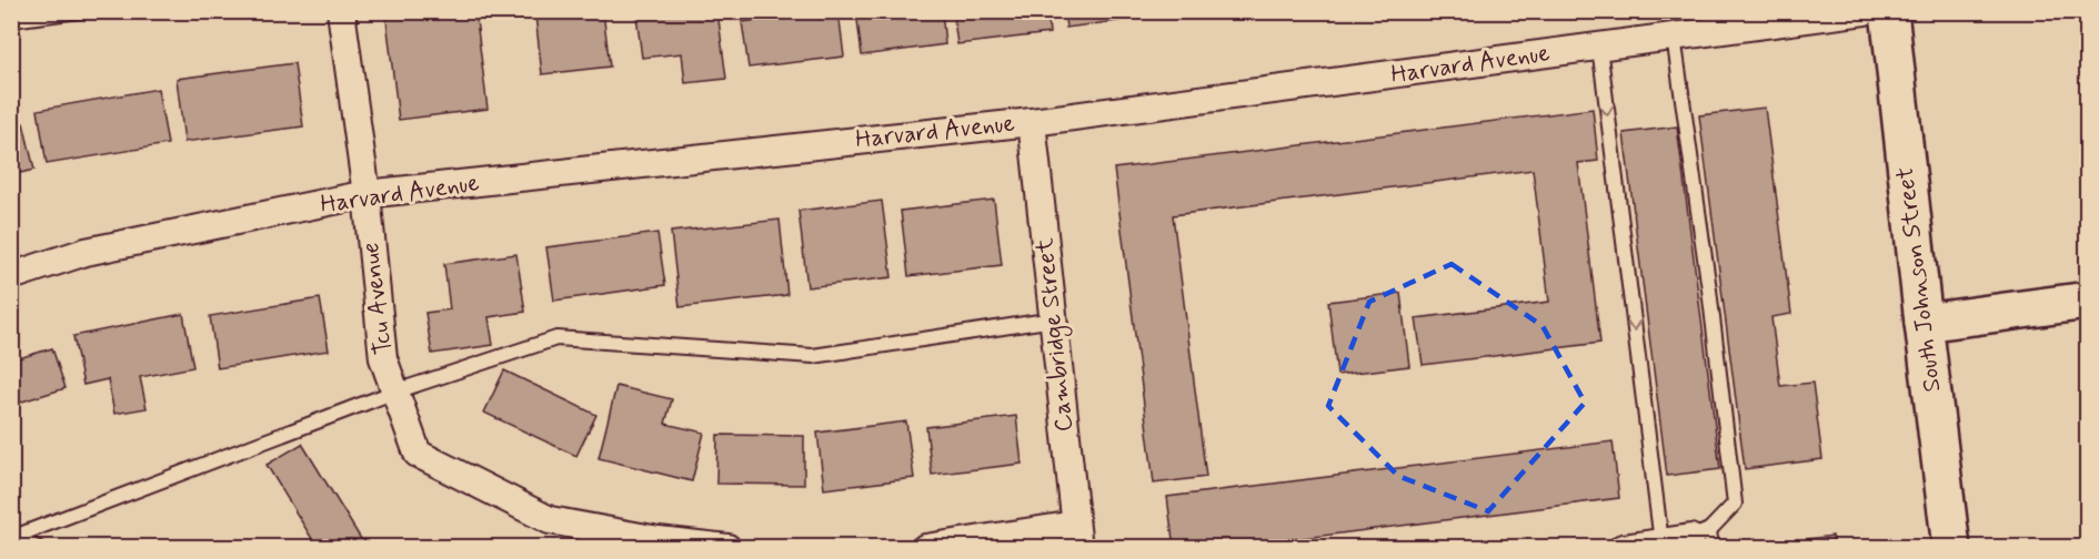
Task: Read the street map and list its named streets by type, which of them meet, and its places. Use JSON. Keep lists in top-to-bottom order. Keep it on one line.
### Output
{"streets":{"main road":["South Johnson Street"],"street":["Harvard Avenue","Tcu Avenue","Cambridge Street"]},"crossings":[["Harvard Avenue","Tcu Avenue"],["Harvard Avenue","Cambridge Street"]]}
